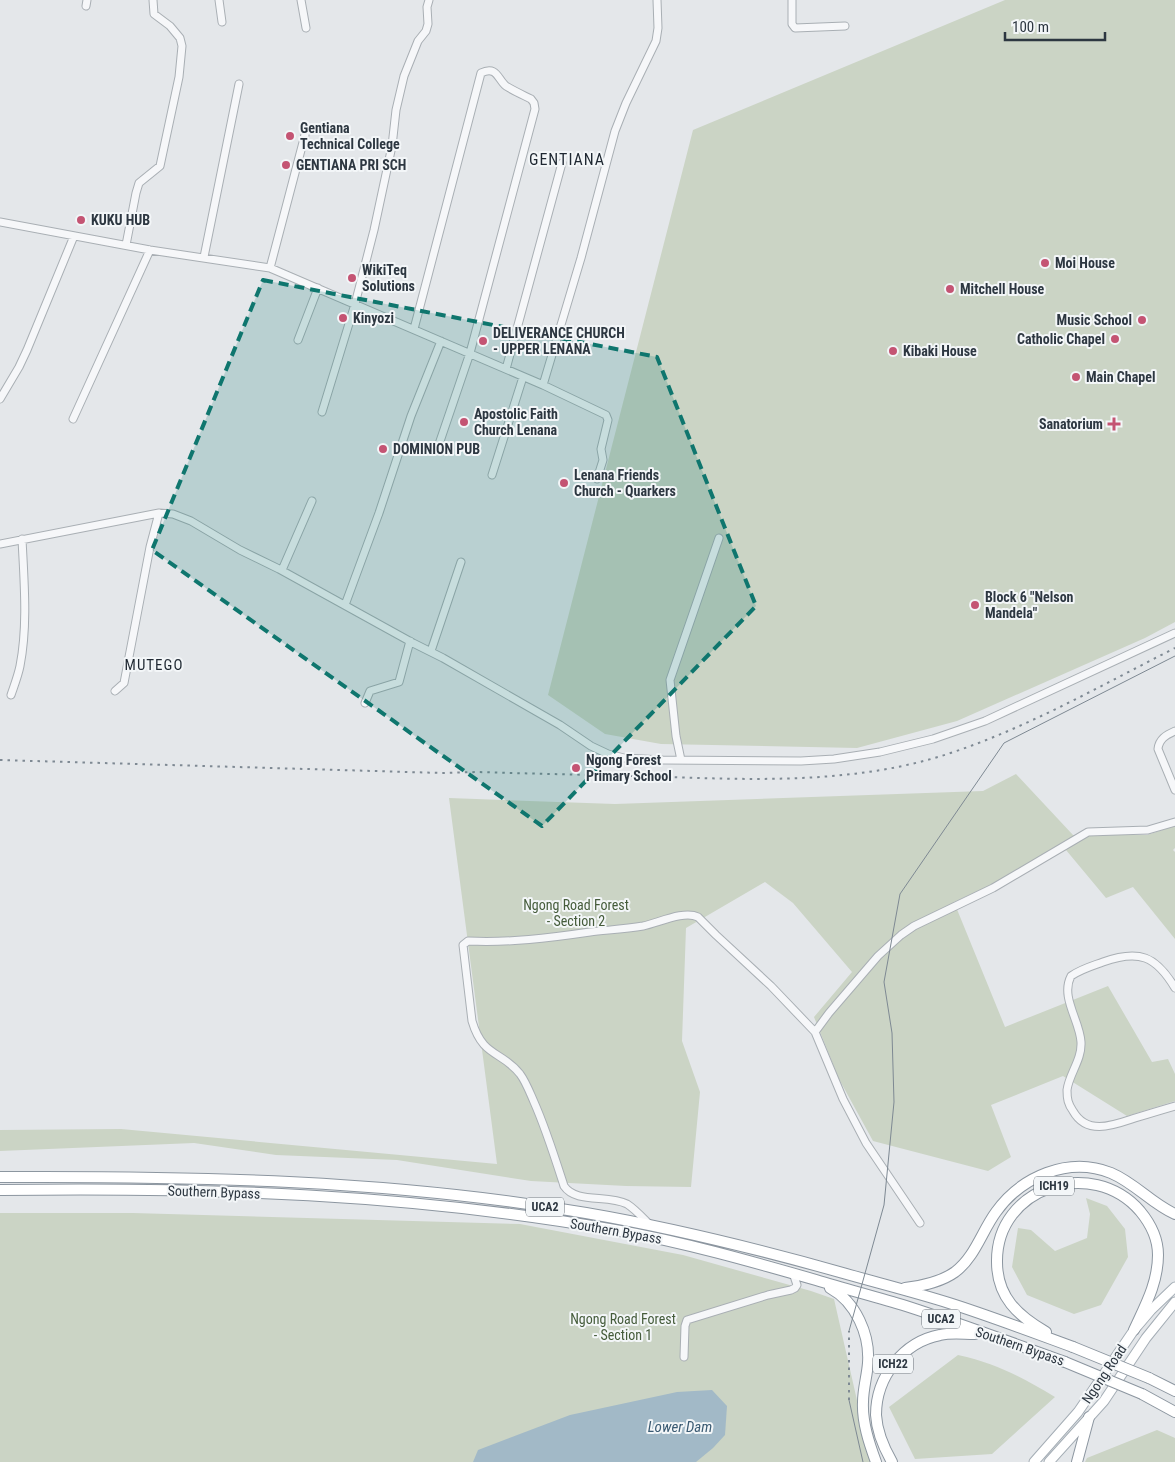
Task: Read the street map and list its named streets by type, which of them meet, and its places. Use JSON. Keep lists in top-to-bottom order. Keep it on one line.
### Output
{"streets":{"highway":["ICH19","Southern Bypass","UCA2","ICH22"],"main road":["Ngong Road"]},"crossings":[["ICH19","Southern Bypass"],["ICH19","Ngong Road"],["Southern Bypass","ICH22"]],"districts":["GENTIANA","MUTEGO"],"water":["Lower Dam"],"parks":["Ngong Road Forest - Section 2","Ngong Road Forest - Section 1"],"places":{"other":["Gentiana Technical College","GENTIANA PRI SCH","KUKU HUB","Moi House","WikiTeq Solutions","Mitchell House","Kinyozi","Music School","Catholic Chapel","DELIVERANCE CHURCH - UPPER LENANA","Kibaki House","Main Chapel","Apostolic Faith Church Lenana","DOMINION PUB","Lenana Friends Church - Quarkers","Block 6 \"Nelson Mandela\"","Ngong Forest Primary School"],"health":["Sanatorium"]},"scale_bar":"100 m"}
